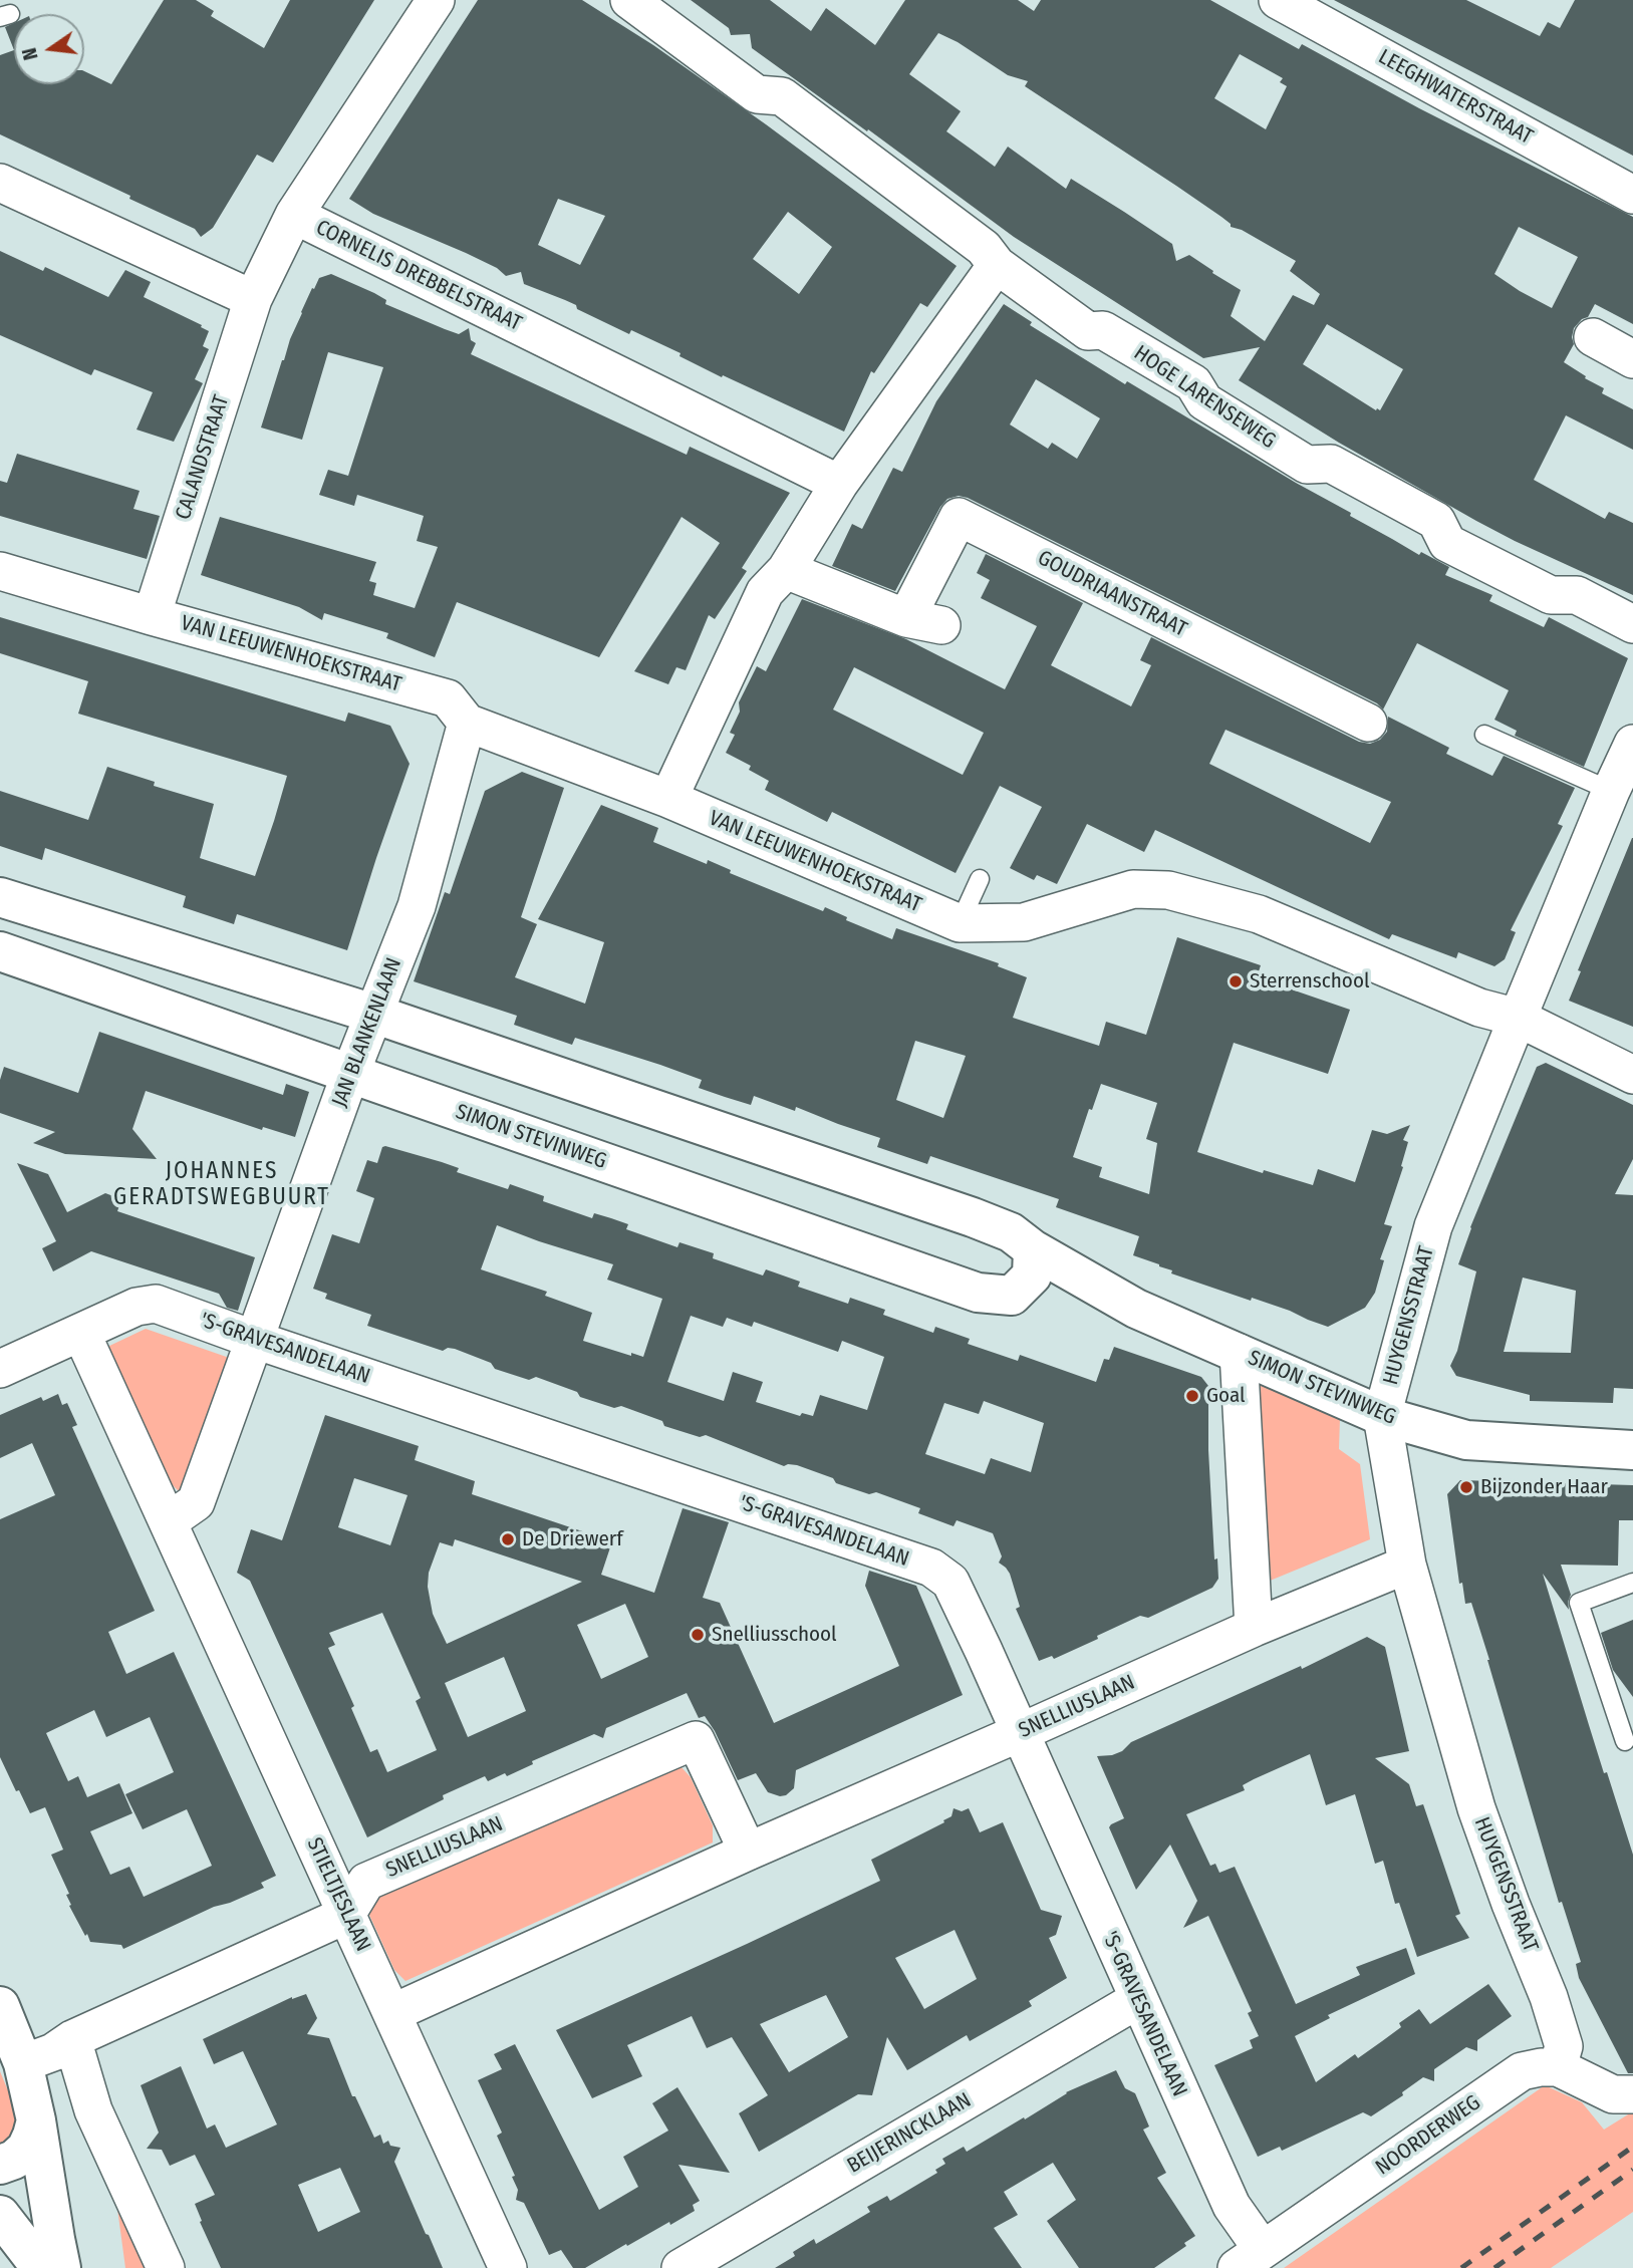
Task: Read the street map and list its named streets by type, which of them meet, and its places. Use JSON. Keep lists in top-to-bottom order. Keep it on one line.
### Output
{"streets":{"street":["LEEGHWATERSTRAAT","CORNELIS DREBBELSTRAAT","HOGE LARENSEWEG","CALANDSTRAAT","GOUDRIAANSTRAAT","VAN LEEUWENHOEKSTRAAT","JAN BLANKENLAAN","SIMON STEVINWEG","HUYGENSSTRAAT","'S-GRAVESANDELAAN","SNELLIUSLAAN","STIELTJESLAAN","BEIJERINCKLAAN","NOORDERWEG"]},"crossings":[["CORNELIS DREBBELSTRAAT","CALANDSTRAAT"],["CALANDSTRAAT","VAN LEEUWENHOEKSTRAAT"],["VAN LEEUWENHOEKSTRAAT","JAN BLANKENLAAN"],["VAN LEEUWENHOEKSTRAAT","HUYGENSSTRAAT"],["JAN BLANKENLAAN","SIMON STEVINWEG"],["JAN BLANKENLAAN","'S-GRAVESANDELAAN"],["SIMON STEVINWEG","HUYGENSSTRAAT"],["HUYGENSSTRAAT","SNELLIUSLAAN"],["HUYGENSSTRAAT","NOORDERWEG"],["'S-GRAVESANDELAAN","SNELLIUSLAAN"],["'S-GRAVESANDELAAN","STIELTJESLAAN"],["'S-GRAVESANDELAAN","BEIJERINCKLAAN"],["'S-GRAVESANDELAAN","NOORDERWEG"],["SNELLIUSLAAN","STIELTJESLAAN"]],"districts":["JOHANNES GERADTSWEGBUURT"],"places":["Sterrenschool","Goal","Bijzonder Haar","De Driewerf","Snelliusschool"],"north":"left"}
